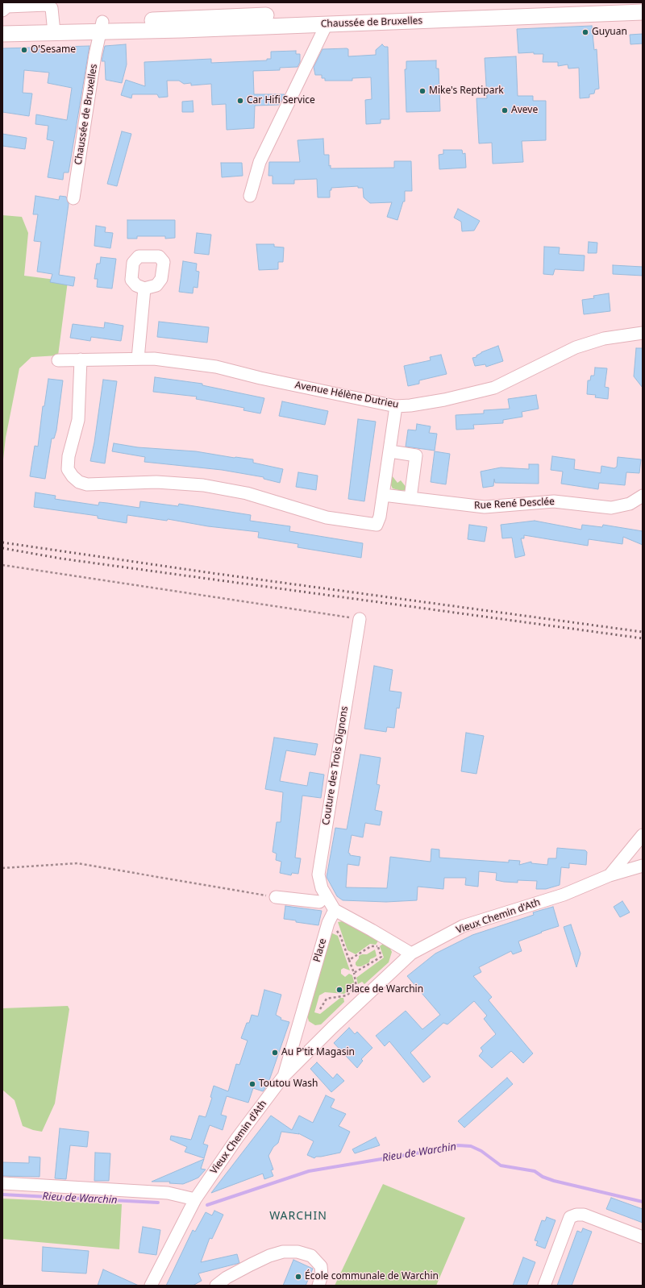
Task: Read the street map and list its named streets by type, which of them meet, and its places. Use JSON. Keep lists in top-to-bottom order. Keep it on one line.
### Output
{"streets":{"main road":["Chaussée de Bruxelles"],"street":["Avenue Hélène Dutrieu","Rue René Desclée","Couture des Trois Oignons","Vieux Chemin d'Ath","Place"]},"crossings":[["Couture des Trois Oignons","Place"],["Vieux Chemin d'Ath","Place"]],"districts":["WARCHIN"],"water":["Rieu de Warchin"],"places":["Guyuan","O'Sesame","Mike's Reptipark","Car Hifi Service","Aveve","Place de Warchin","Au P'tit Magasin","Toutou Wash","École communale de Warchin"]}
